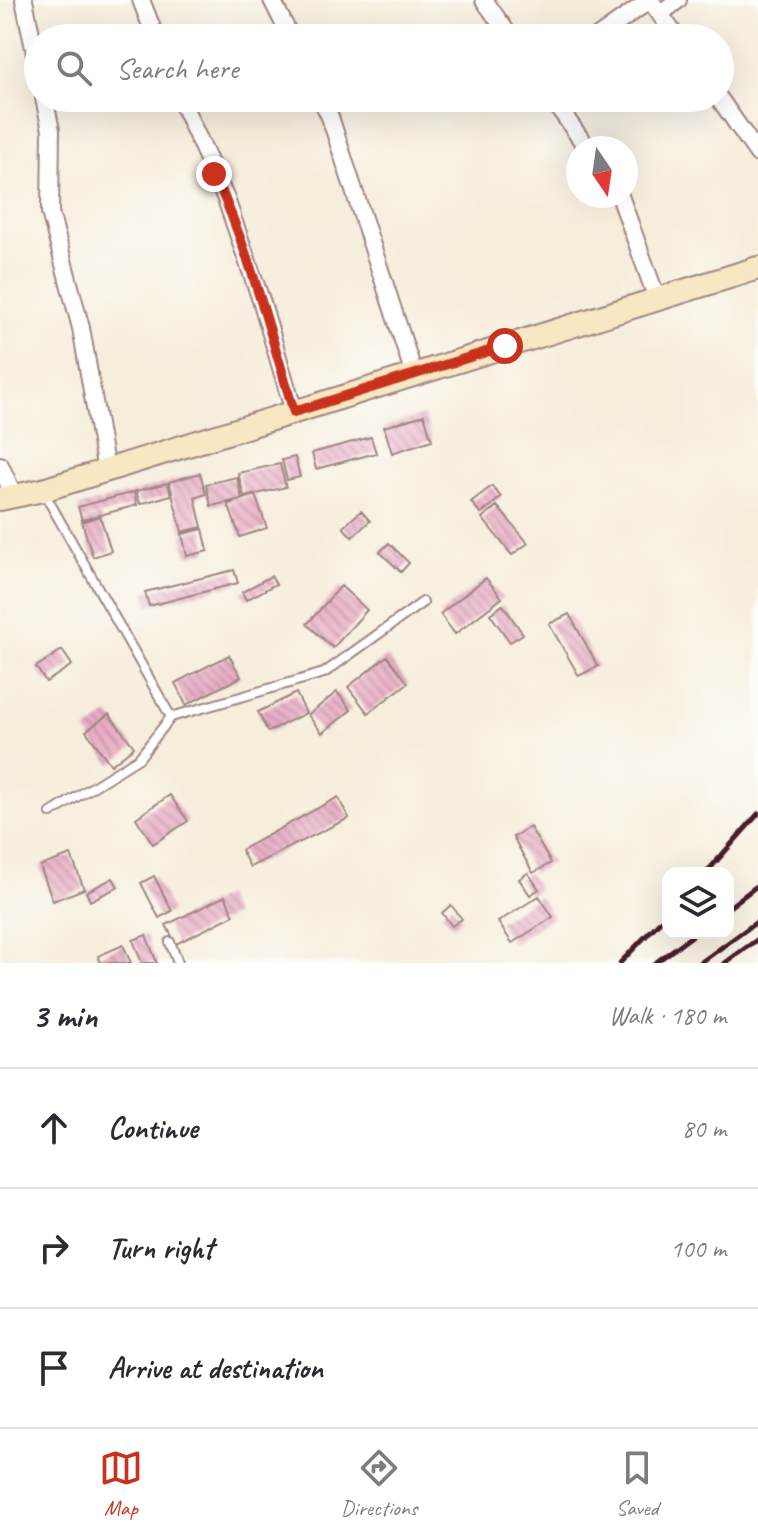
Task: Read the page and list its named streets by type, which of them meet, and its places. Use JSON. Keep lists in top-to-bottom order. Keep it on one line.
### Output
{"north":"bottom","page":{"search":"Search here","heading":["3 min","Walk · 180 m"],"list":[["Continue","80 m"],["Turn right","100 m"],"Arrive at destination"],"nav":["Map","Directions","Saved"]}}
